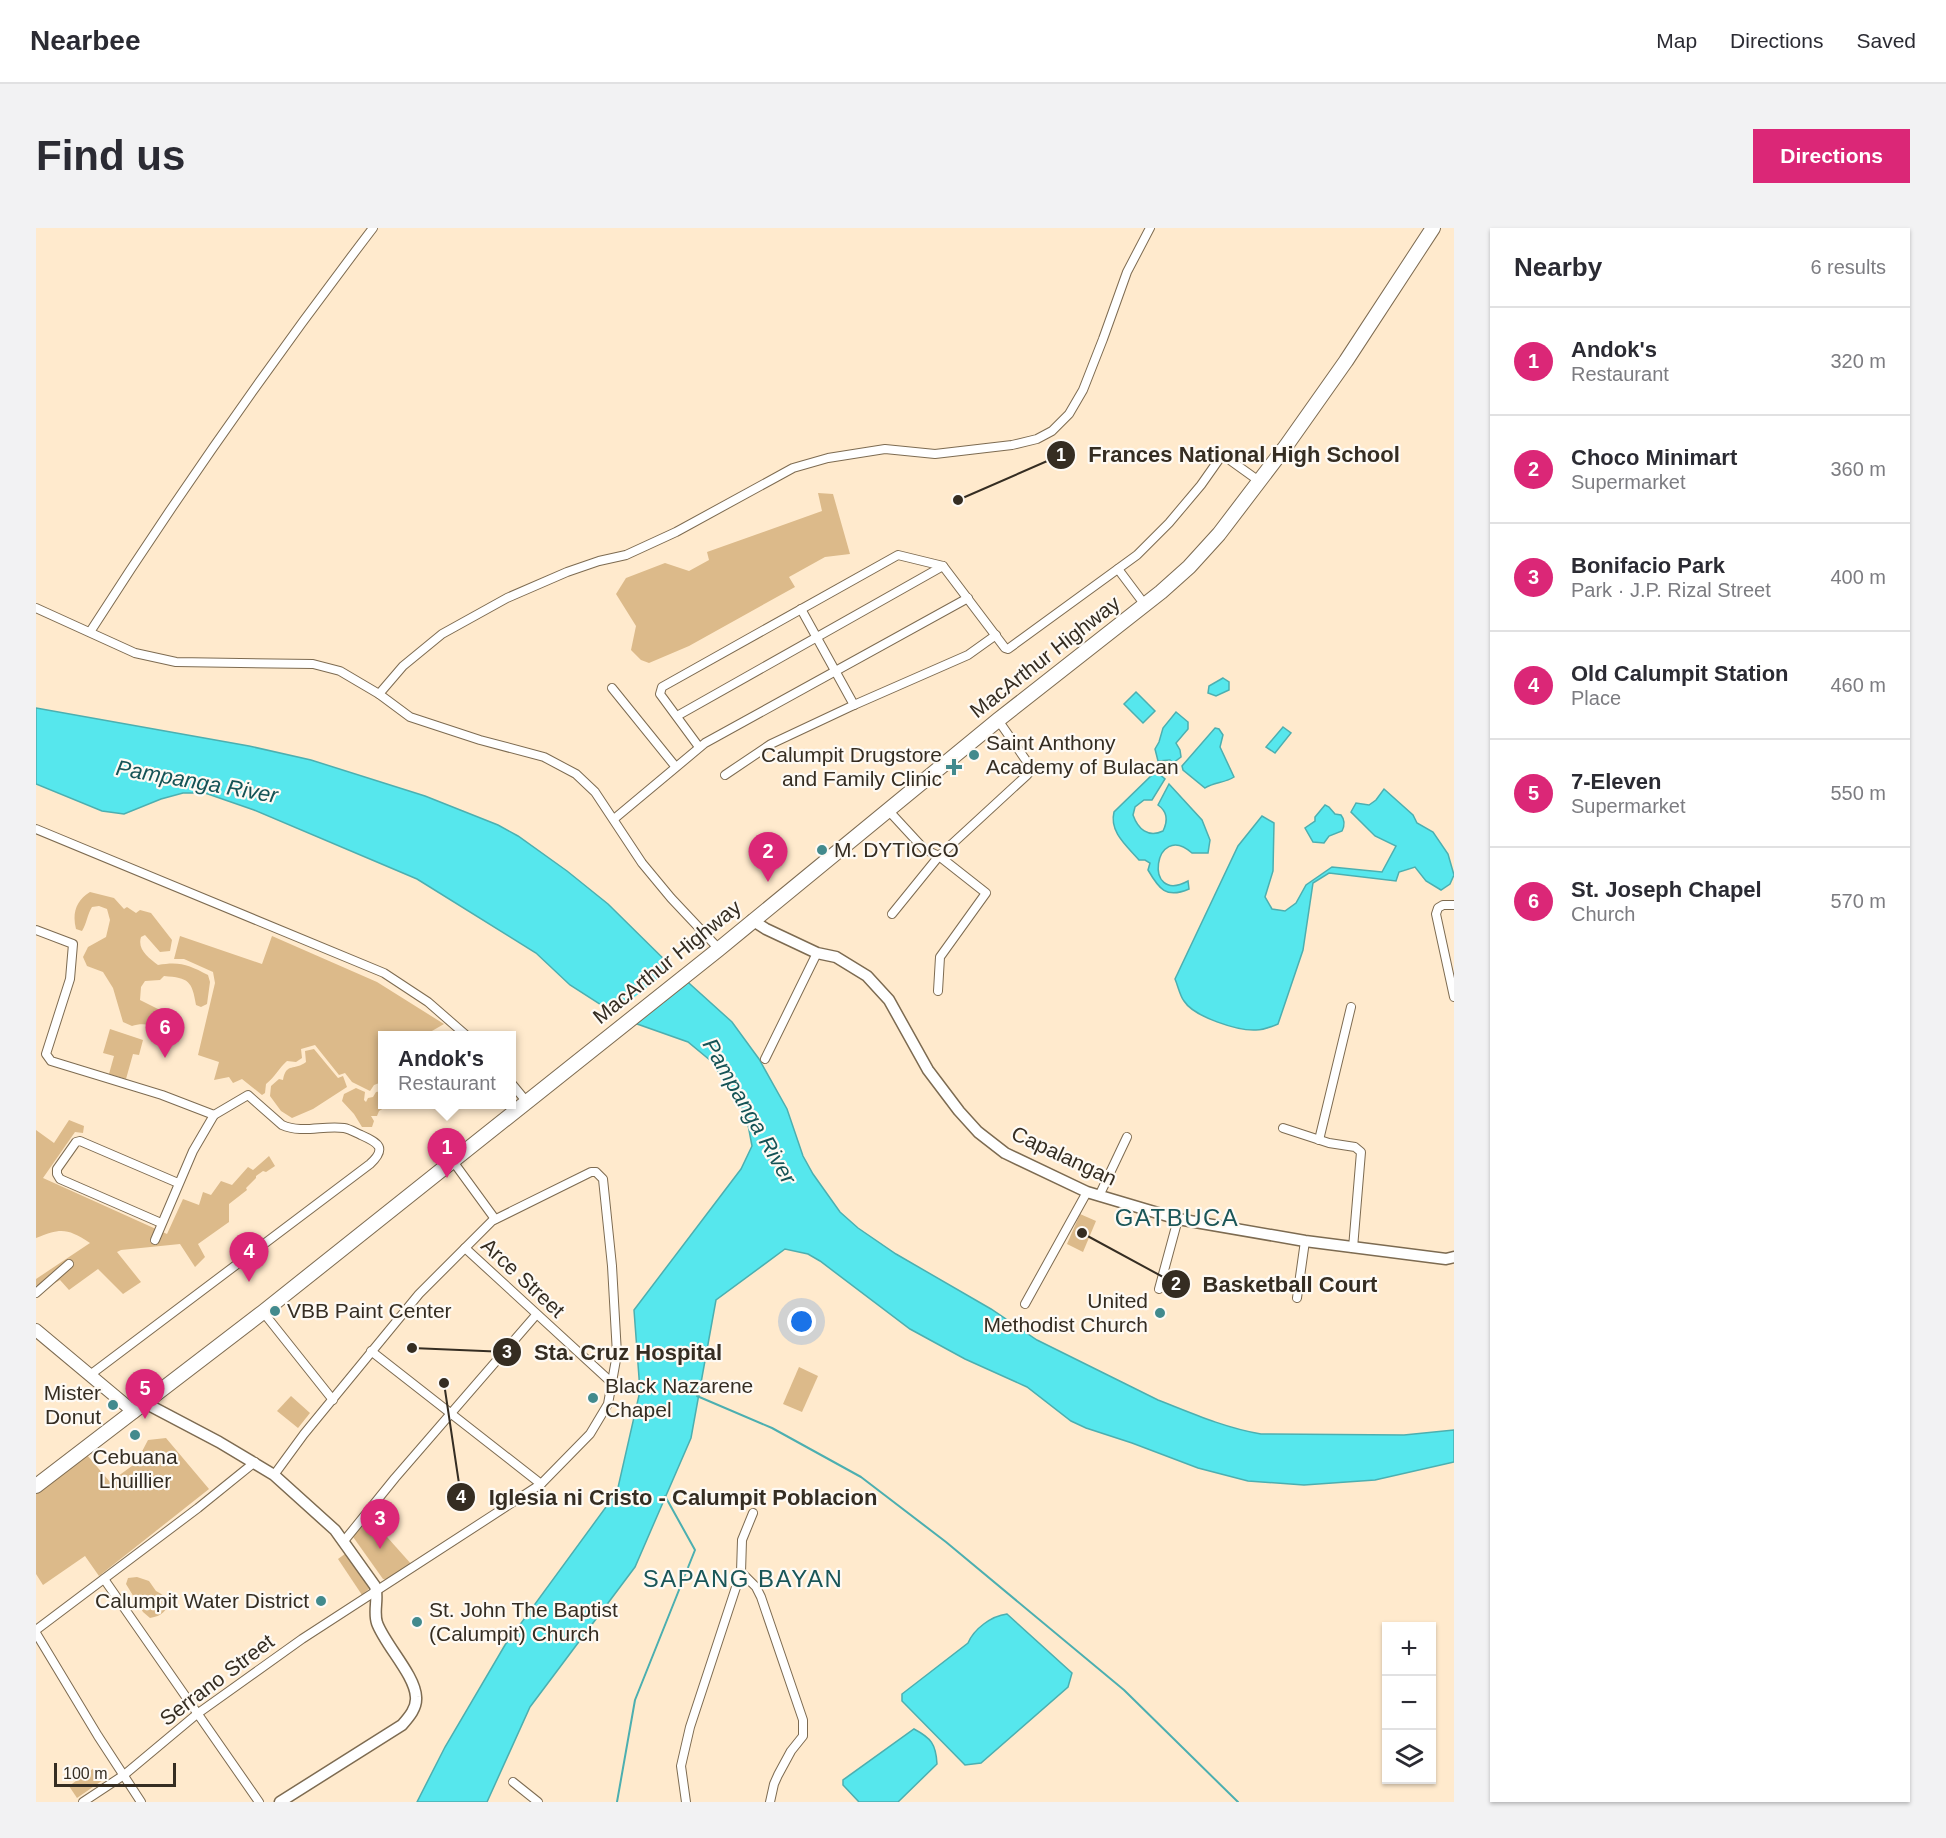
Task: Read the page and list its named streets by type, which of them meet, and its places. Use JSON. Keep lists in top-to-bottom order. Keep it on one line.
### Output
{"streets":{"highway":["MacArthur Highway"],"street":["Capalangan","Arce Street","Serrano Street"]},"crossings":[["MacArthur Highway","Capalangan"],["Arce Street","Serrano Street"]],"districts":["GATBUCA","SAPANG BAYAN"],"water":["Pampanga River"],"places":{"other":["Frances National High School","Saint Anthony Academy of Bulacan","M. DYTIOCO","Basketball Court","VBB Paint Center","United Methodist Church","Sta. Cruz Hospital","Iglesia ni Cristo - Calumpit Poblacion","Black Nazarene Chapel","Mister Donut","Cebuana Lhuillier","Calumpit Water District","St. John The Baptist (Calumpit) Church"],"health":["Calumpit Drugstore and Family Clinic"]},"scale_bar":"100 m","page":{"header":"Nearbee","nav":["Map","Directions","Saved"],"buttons":"Directions","title":"Find us","heading":["Nearby","6 results"],"list":[{"mark":"1","name":"Andok's","note":"Restaurant","value":"320 m"},{"mark":"2","name":"Choco Minimart","note":"Supermarket","value":"360 m"},{"mark":"3","name":"Bonifacio Park","note":"Park · J.P. Rizal Street","value":"400 m"},{"mark":"4","name":"Old Calumpit Station","note":"Place","value":"460 m"},{"mark":"5","name":"7-Eleven","note":"Supermarket","value":"550 m"},{"mark":"6","name":"St. Joseph Chapel","note":"Church","value":"570 m"}],"pins":["2","6","1","4","5","3"],"popup":["Andok's","Restaurant"],"map_buttons":["+","−"],"scale":"100 m"}}
